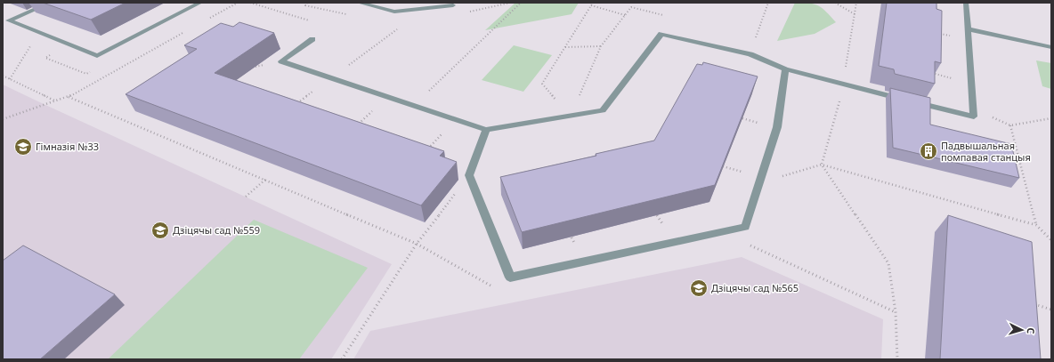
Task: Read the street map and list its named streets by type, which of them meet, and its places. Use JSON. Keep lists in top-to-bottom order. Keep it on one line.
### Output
{"places":{"school or university":["Гімназія №33","Дзіцячы сад №559","Дзіцячы сад №565"],"building":["Падвышальная помпавая станцыя"]},"north":"right"}
